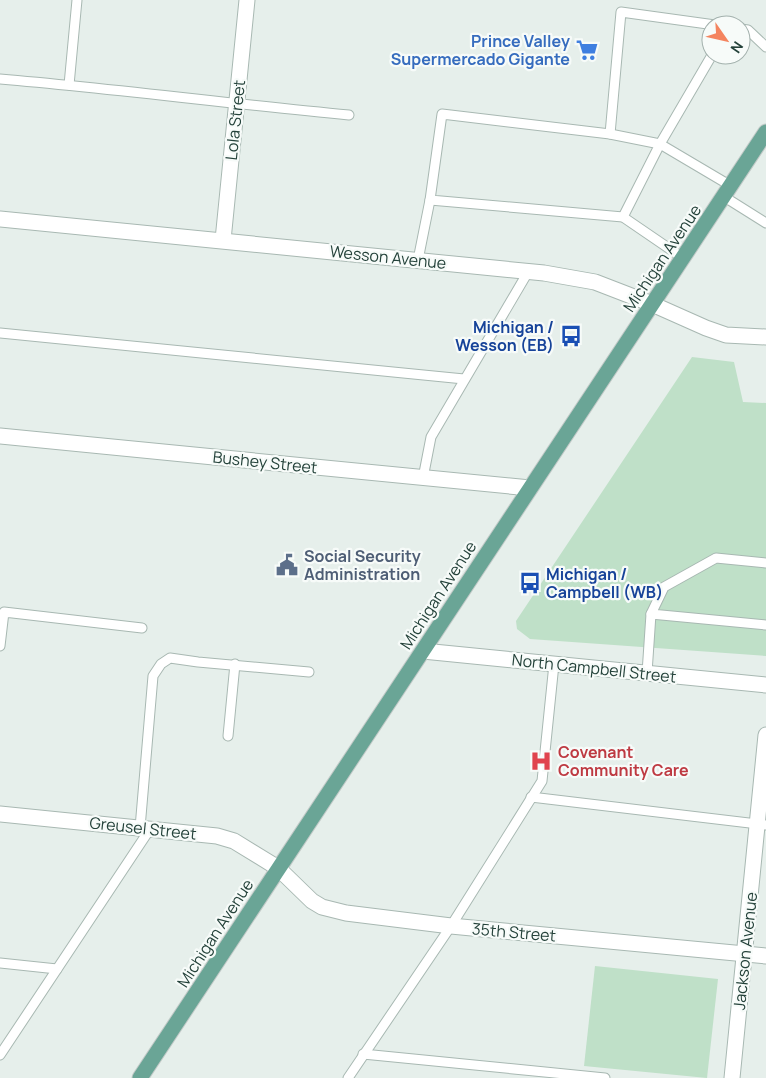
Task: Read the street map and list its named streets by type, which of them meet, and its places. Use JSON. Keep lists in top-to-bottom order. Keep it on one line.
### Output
{"streets":{"main road":["Michigan Avenue"],"street":["Lola Street","Wesson Avenue","Bushey Street","North Campbell Street","Greusel Street","35th Street","Jackson Avenue"]},"crossings":[["Lola Street","Wesson Avenue"],["Wesson Avenue","Michigan Avenue"],["Michigan Avenue","Bushey Street"],["Michigan Avenue","North Campbell Street"],["Michigan Avenue","Greusel Street"],["Michigan Avenue","35th Street"],["Greusel Street","35th Street"],["35th Street","Jackson Avenue"]],"places":{"supermarket":["Prince Valley Supermercado Gigante"],"bus stop":["Michigan / Wesson (EB)","Michigan / Campbell (WB)"],"public building":["Social Security Administration"],"hospital":["Covenant Community Care"]},"north":"bottom right"}
